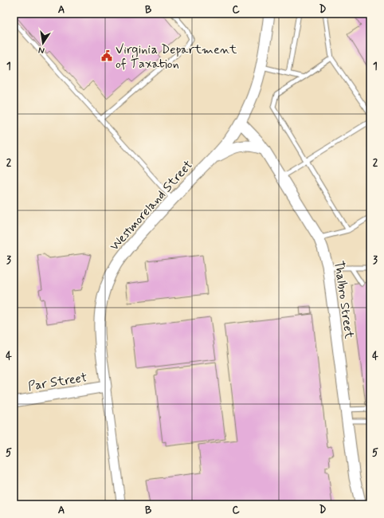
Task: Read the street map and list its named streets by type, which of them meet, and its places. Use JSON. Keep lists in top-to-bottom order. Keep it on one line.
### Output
{"streets":{"street":["Westmoreland Street","Thalbro Street","Par Street"]},"crossings":[["Westmoreland Street","Thalbro Street"],["Westmoreland Street","Par Street"]],"places":{"public building":["Virginia Department of Taxation"]},"north":"bottom","grid":{"columns":["A","B","C","D"],"rows":["1","2","3","4","5"]}}
